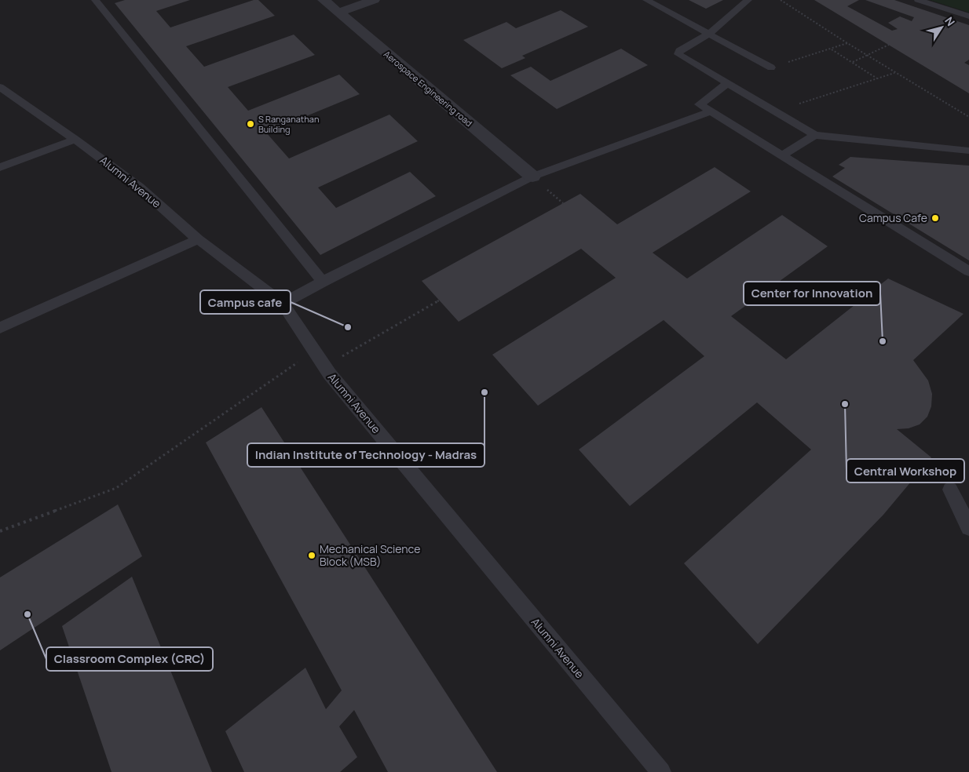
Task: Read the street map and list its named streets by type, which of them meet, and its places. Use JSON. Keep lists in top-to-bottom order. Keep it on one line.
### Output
{"streets":{"street":["Aerospace Engineering road"],"lane":["Alumni Avenue"]},"places":["S Ranganathan Building","Campus Cafe","Campus cafe","Center for Innovation","Indian Institute of Technology - Madras","Central Workshop","Mechanical Science Block (MSB)","Classroom Complex (CRC)"],"north":"top right"}
